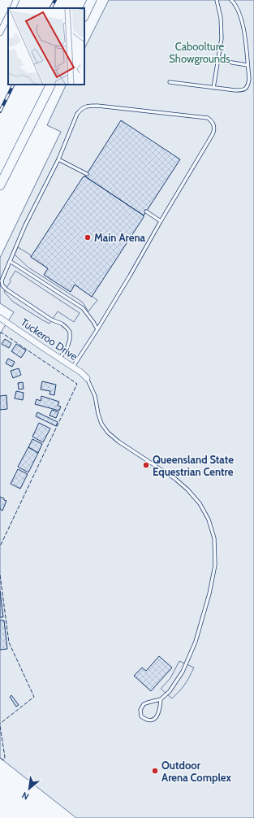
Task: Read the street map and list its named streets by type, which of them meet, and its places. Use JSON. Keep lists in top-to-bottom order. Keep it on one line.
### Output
{"streets":{"street":["Tuckeroo Drive"]},"parks":["Caboolture Showgrounds"],"places":["Main Arena","Queensland State Equestrian Centre","Outdoor Arena Complex"],"north":"bottom left"}
